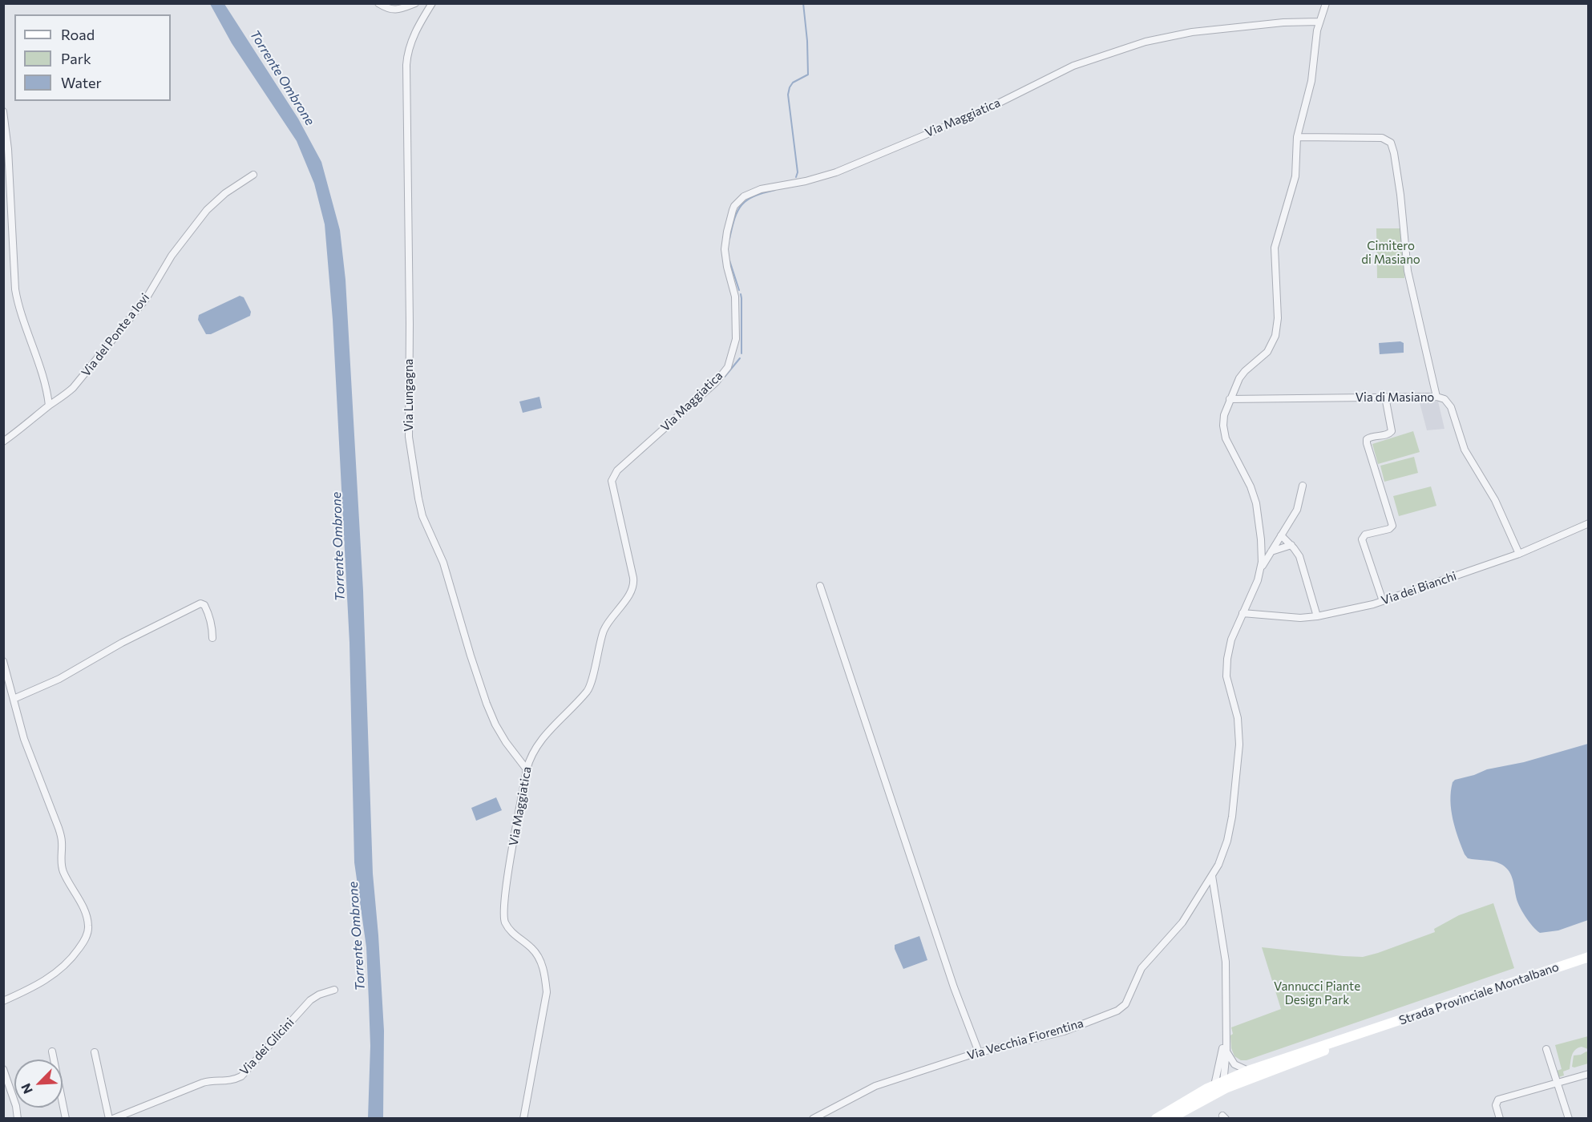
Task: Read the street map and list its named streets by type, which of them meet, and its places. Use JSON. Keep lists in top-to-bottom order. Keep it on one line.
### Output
{"streets":{"main road":["Strada Provinciale Montalbano"],"street":["Via Maggiatica","Via del Ponte a Iovi","Via Lungagna","Via di Masiano","Via dei Bianchi","Via Vecchia Fiorentina","Via dei Glicini"]},"crossings":[["Via Maggiatica","Via Lungagna"],["Via Maggiatica","Via Vecchia Fiorentina"],["Via di Masiano","Via dei Bianchi"],["Via di Masiano","Via Vecchia Fiorentina"],["Via dei Bianchi","Via Vecchia Fiorentina"]],"water":["Torrente Ombrone"],"parks":["Cimitero di Masiano","Vannucci Piante Design Park"],"legend":["Road","Park","Water"],"north":"bottom left"}
